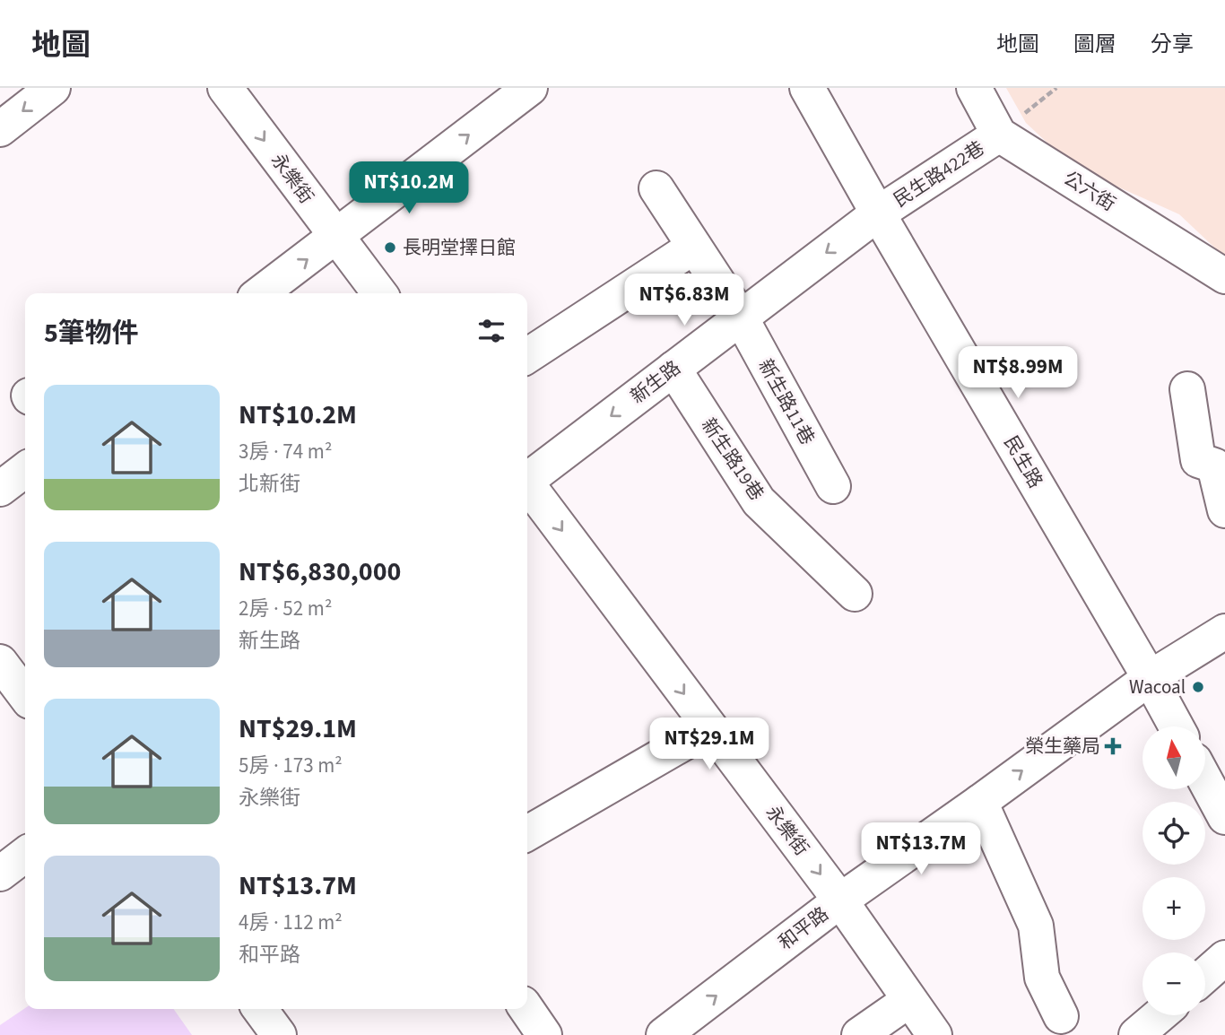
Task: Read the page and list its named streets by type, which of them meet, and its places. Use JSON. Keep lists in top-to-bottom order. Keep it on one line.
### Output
{"streets":{"street":["民生路422巷","永樂街","公六街","新生路","新生路11巷","新生路19巷","民生路","和平路"]},"crossings":[["民生路422巷","公六街"],["民生路422巷","新生路"],["民生路422巷","民生路"],["永樂街","和平路"],["新生路","新生路11巷"],["新生路","新生路19巷"],["新生路","民生路"],["民生路","和平路"]],"one_way":["永樂街"],"places":{"other":["長明堂擇日館","Wacoal"],"health":["榮生藥局"]},"north":"top","page":{"header":"地圖","nav":["地圖","圖層","分享"],"price":["NT$10.2M","NT$6.83M","NT$8.99M","NT$29.1M","NT$13.7M"],"heading":"5筆物件","list":[{"name":"NT$10.2M","note":"3房 · 74 m² · 北新街"},{"name":"NT$6,830,000","note":"2房 · 52 m² · 新生路"},{"name":"NT$29.1M","note":"5房 · 173 m² · 永樂街"},{"name":"NT$13.7M","note":"4房 · 112 m² · 和平路"}],"map_buttons":["+","−"]}}
